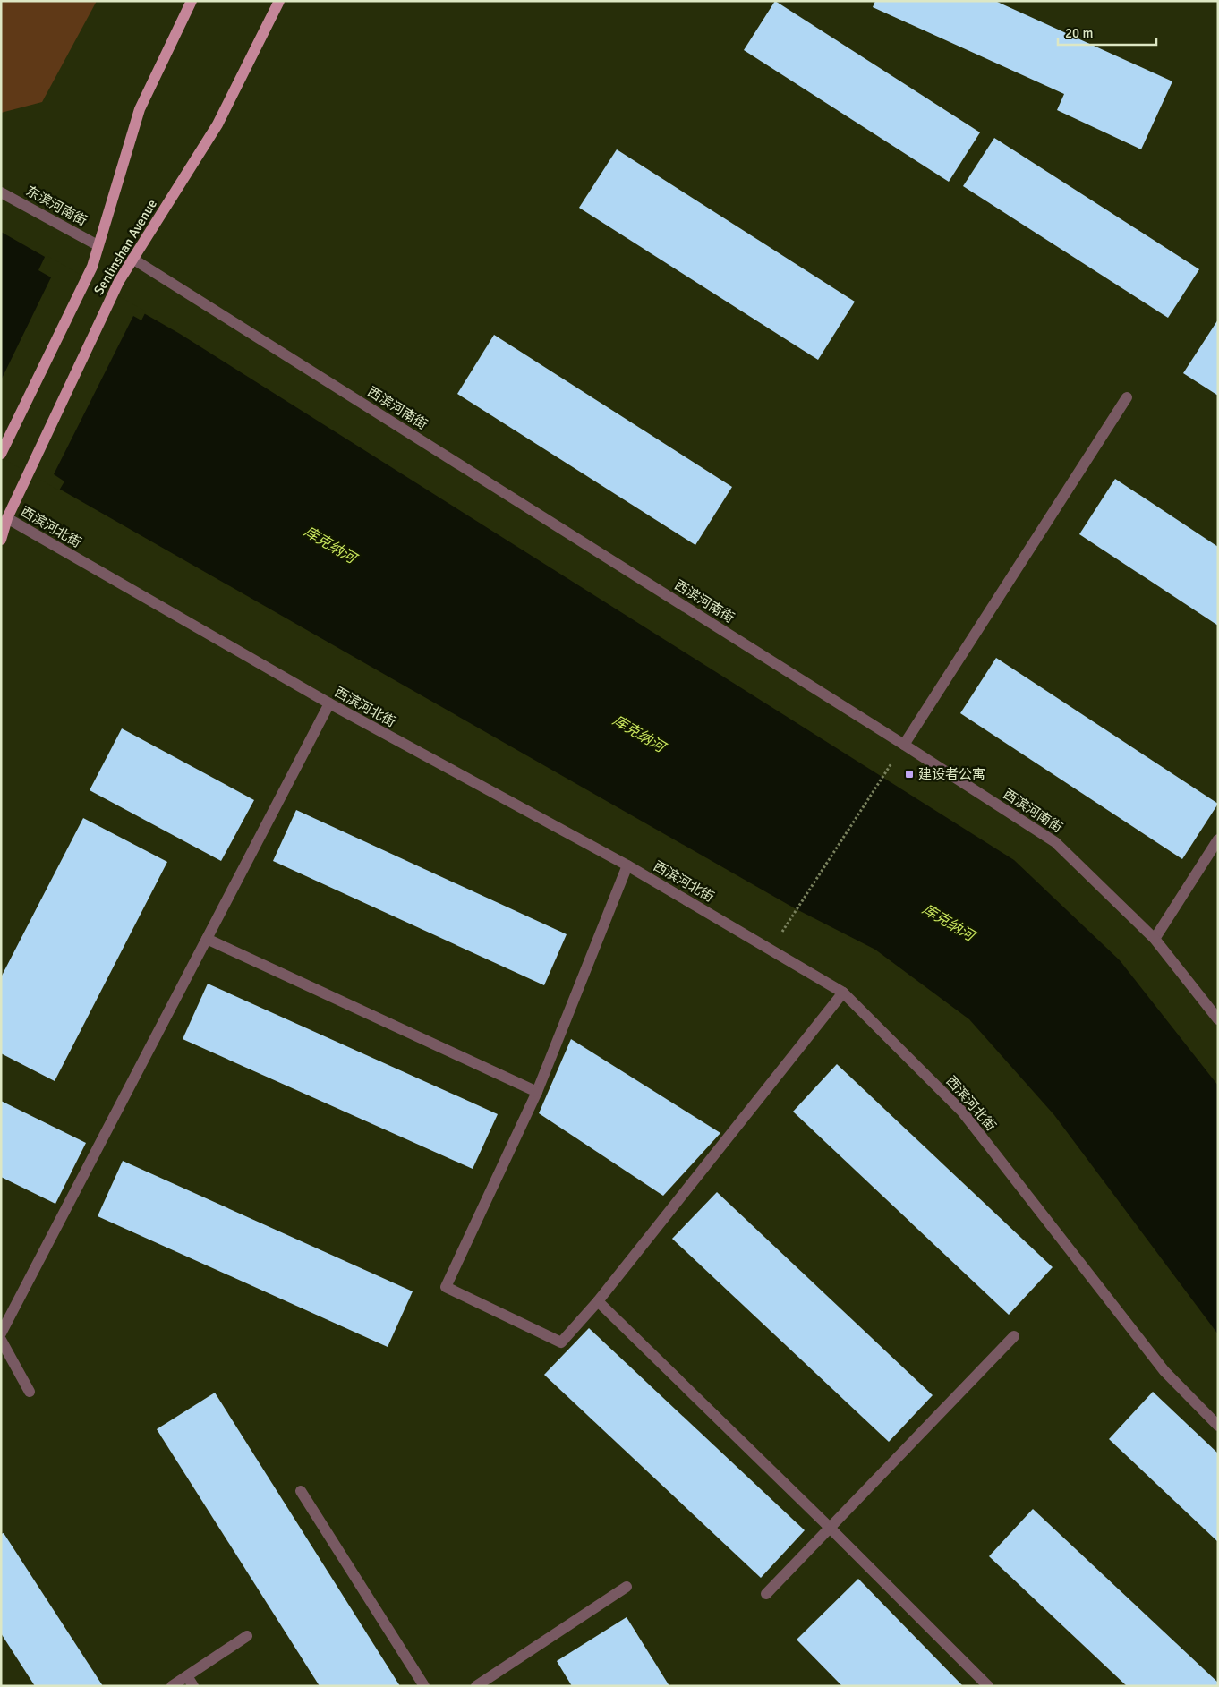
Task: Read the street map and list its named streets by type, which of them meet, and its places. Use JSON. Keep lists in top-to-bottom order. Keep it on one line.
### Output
{"streets":{"main road":["Senlinshan Avenue"],"street":["东滨河南街","西滨河南街","西滨河北街"]},"crossings":[["东滨河南街","Senlinshan Avenue"],["Senlinshan Avenue","西滨河南街"],["Senlinshan Avenue","西滨河北街"]],"water":["库克纳河"],"places":{"transit":["建设者公寓"]},"scale_bar":"20 m"}
